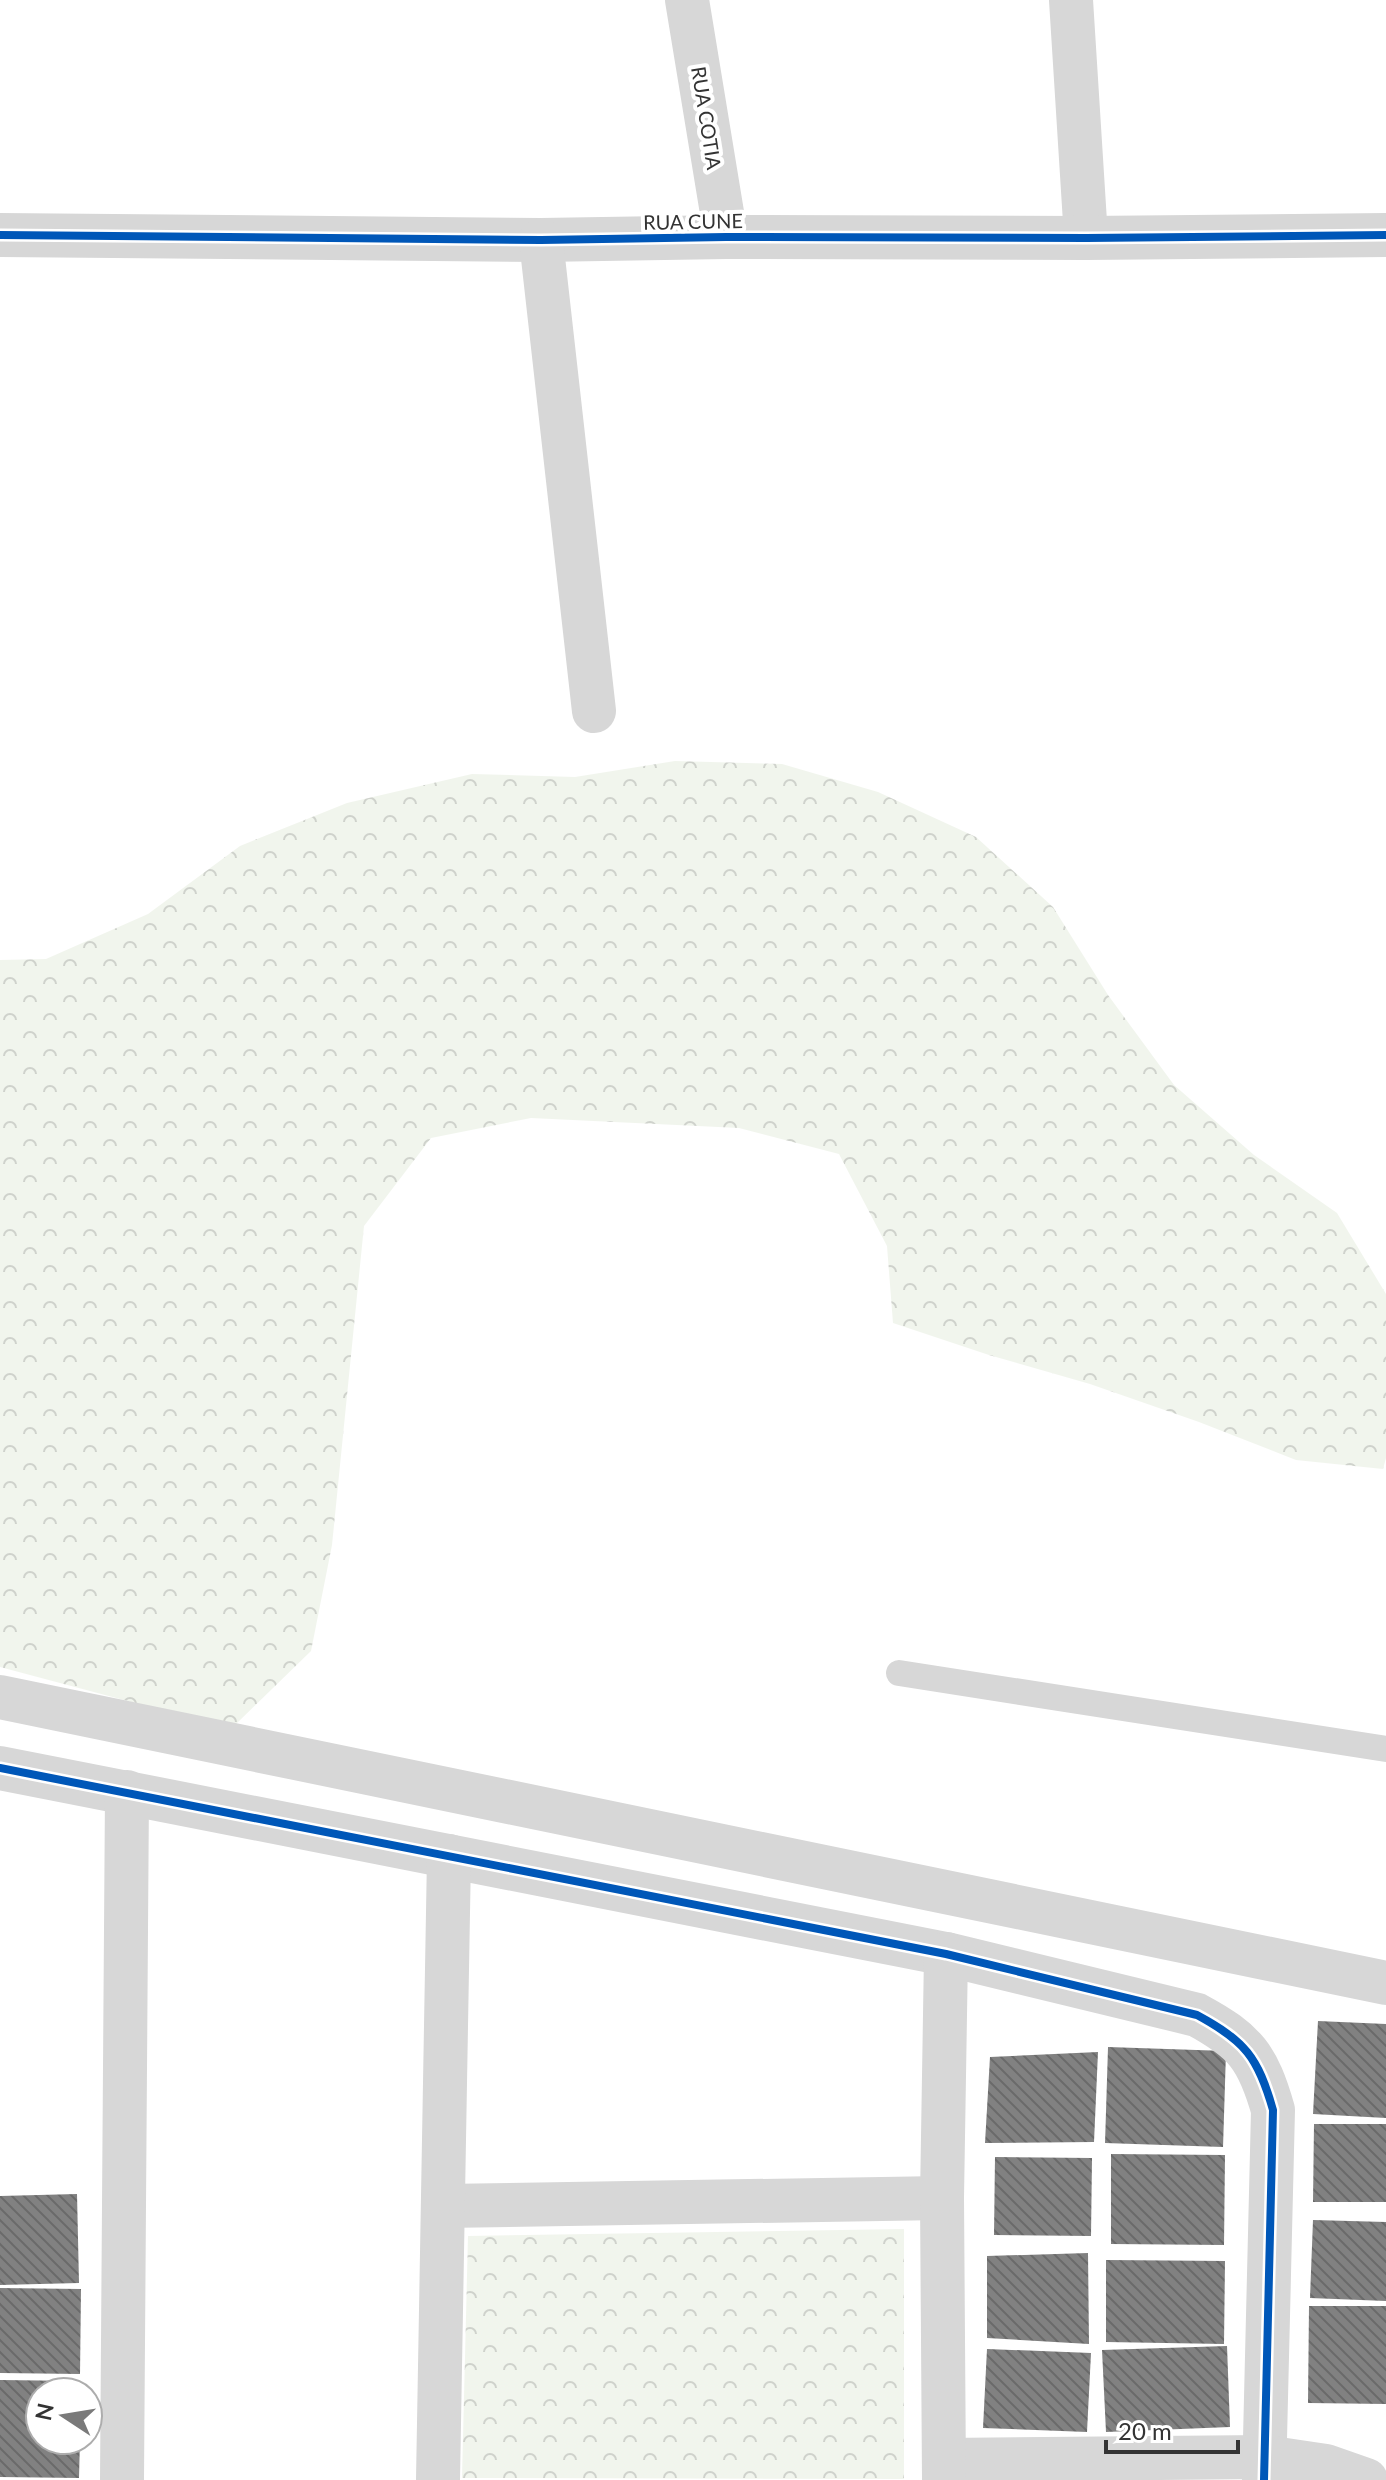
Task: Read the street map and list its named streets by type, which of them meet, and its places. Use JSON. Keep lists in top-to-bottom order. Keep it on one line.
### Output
{"streets":{"street":["RUA COTIA","RUA CUNE"]},"crossings":[["RUA COTIA","RUA CUNE"]],"scale_bar":"20 m","north":"left"}
